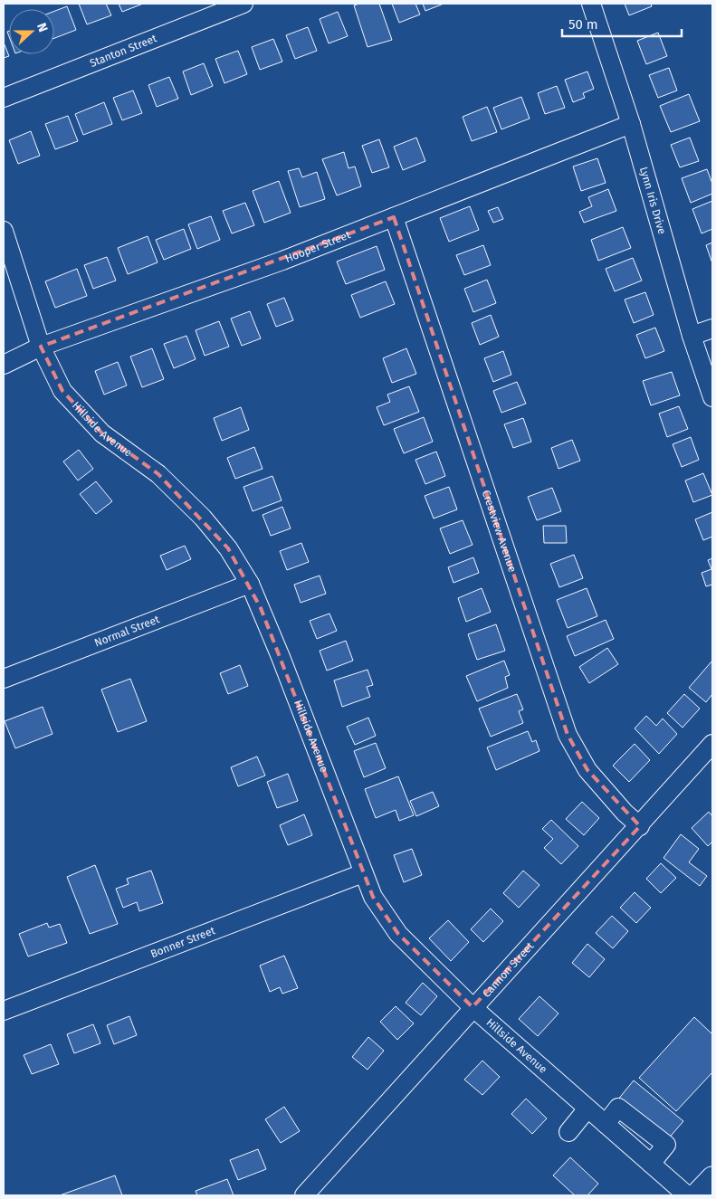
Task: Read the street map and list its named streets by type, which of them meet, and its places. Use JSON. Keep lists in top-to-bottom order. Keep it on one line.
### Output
{"streets":{"street":["Stanton Street","Lynn Iris Drive","Hooper Street","Hillside Avenue","Crestview Avenue","Normal Street","Bonner Street","Cannon Street"]},"crossings":[["Lynn Iris Drive","Hooper Street"],["Hooper Street","Hillside Avenue"],["Hooper Street","Crestview Avenue"],["Hillside Avenue","Normal Street"],["Hillside Avenue","Bonner Street"],["Hillside Avenue","Cannon Street"],["Crestview Avenue","Cannon Street"]],"scale_bar":"50 m","north":"right"}
